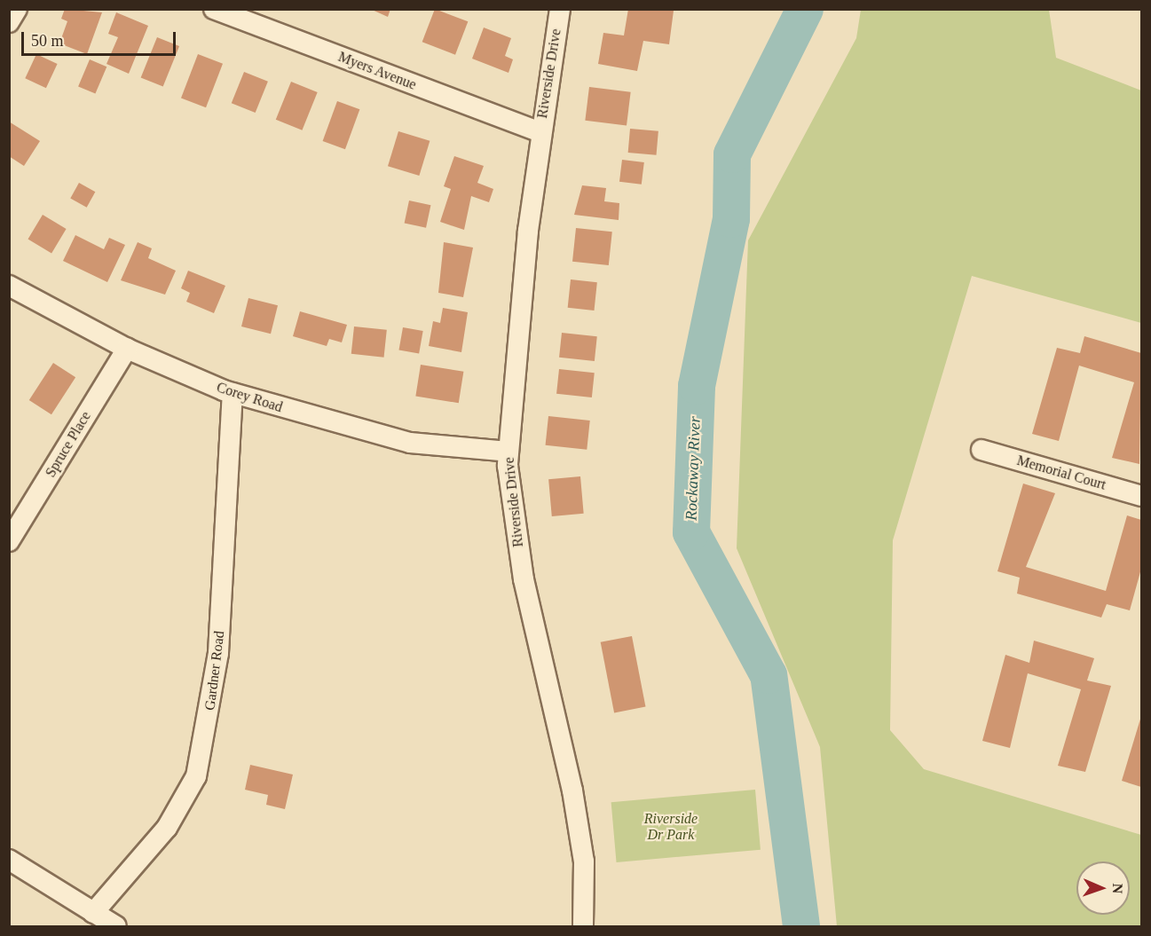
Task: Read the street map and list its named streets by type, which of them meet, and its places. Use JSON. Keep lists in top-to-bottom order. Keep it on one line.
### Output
{"streets":{"street":["Myers Avenue","Riverside Drive","Corey Road","Spruce Place","Memorial Court","Gardner Road"]},"crossings":[["Myers Avenue","Riverside Drive"],["Riverside Drive","Corey Road"],["Corey Road","Spruce Place"],["Corey Road","Gardner Road"]],"water":["Rockaway River"],"parks":["Riverside Dr Park"],"scale_bar":"50 m","north":"right"}
